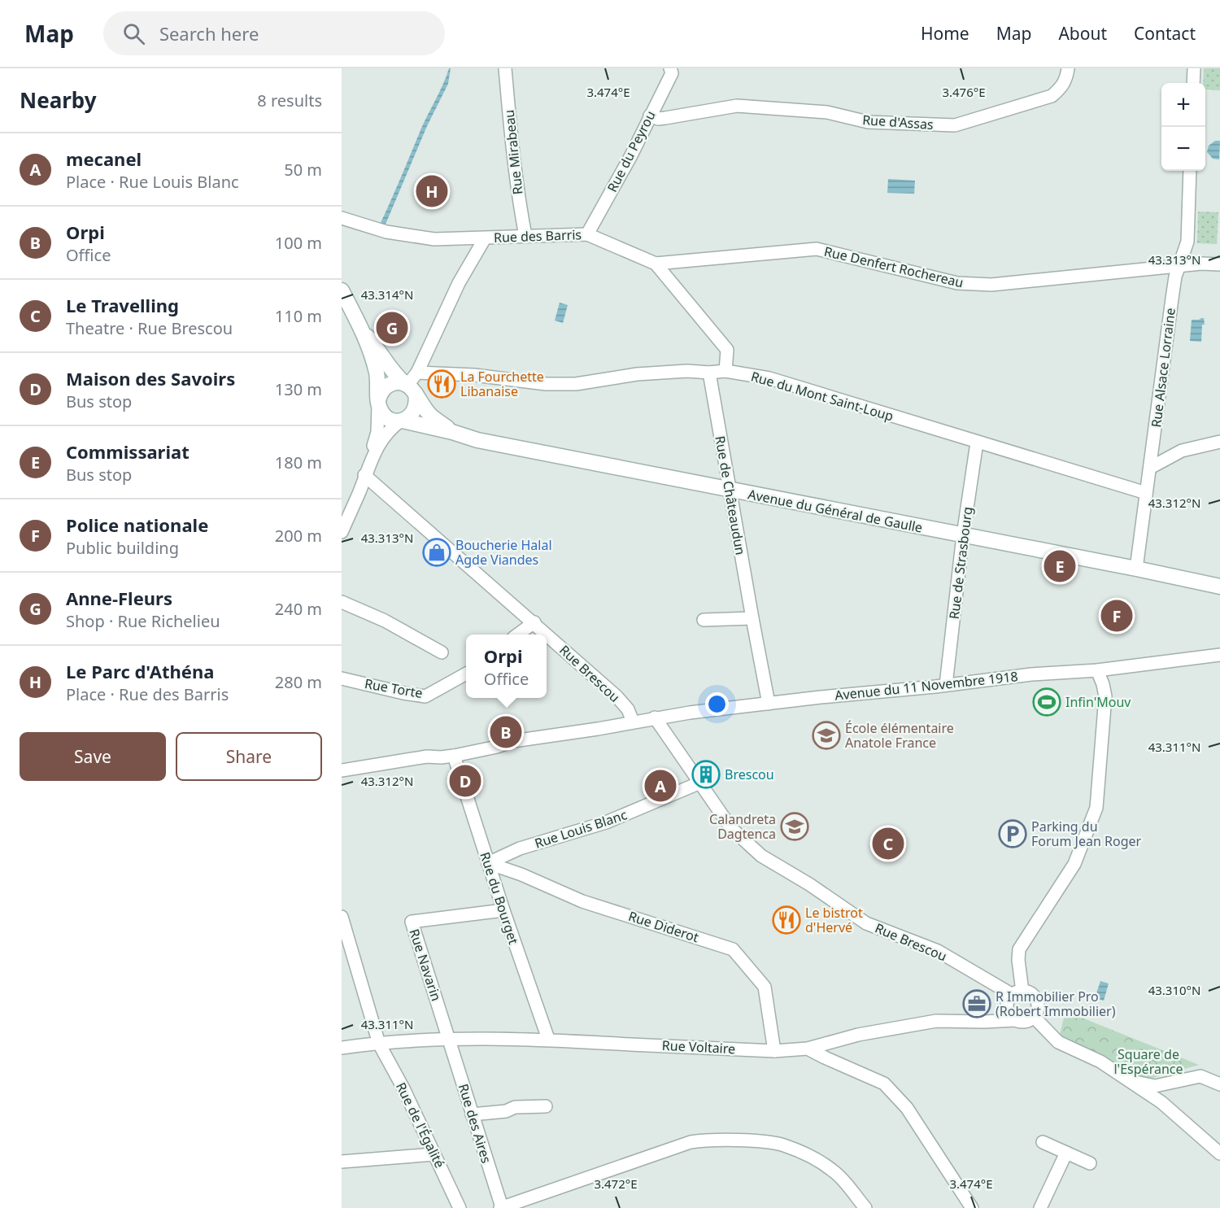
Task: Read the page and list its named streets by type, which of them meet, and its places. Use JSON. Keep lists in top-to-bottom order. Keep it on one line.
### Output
{"streets":{"main road":["Avenue du Général de Gaulle"],"street":["Rue d'Assas","Rue du Peyrou","Rue Mirabeau","Rue des Barris","Rue Denfert Rochereau","Rue Alsace Lorraine","Rue du Mont Saint-Loup","Rue de Châteaudun","Rue de Strasbourg","Rue Brescou","Avenue du 11 Novembre 1918","Rue Torte","Rue Louis Blanc","Rue du Bourget","Rue Diderot","Rue Navarin","Rue Voltaire","Rue des Aires","Rue de l'Égalité"]},"crossings":[["Rue d'Assas","Rue du Peyrou"],["Rue du Peyrou","Rue des Barris"],["Rue Mirabeau","Rue des Barris"],["Rue des Barris","Rue Denfert Rochereau"],["Rue des Barris","Rue du Mont Saint-Loup"],["Rue Denfert Rochereau","Rue Alsace Lorraine"],["Rue Alsace Lorraine","Rue du Mont Saint-Loup"],["Rue Alsace Lorraine","Avenue du Général de Gaulle"],["Rue du Mont Saint-Loup","Rue de Châteaudun"],["Rue du Mont Saint-Loup","Rue de Strasbourg"],["Rue de Châteaudun","Avenue du Général de Gaulle"],["Rue de Châteaudun","Avenue du 11 Novembre 1918"],["Avenue du Général de Gaulle","Rue de Strasbourg"],["Rue de Strasbourg","Avenue du 11 Novembre 1918"],["Rue Brescou","Avenue du 11 Novembre 1918"],["Rue Brescou","Rue Louis Blanc"],["Rue Brescou","Rue Voltaire"],["Avenue du 11 Novembre 1918","Rue du Bourget"],["Rue Louis Blanc","Rue du Bourget"],["Rue Louis Blanc","Rue Diderot"],["Rue du Bourget","Rue Diderot"],["Rue du Bourget","Rue Navarin"],["Rue du Bourget","Rue Voltaire"],["Rue Diderot","Rue Voltaire"],["Rue Navarin","Rue Voltaire"],["Rue Navarin","Rue des Aires"],["Rue Voltaire","Rue des Aires"],["Rue Voltaire","Rue de l'Égalité"]],"parks":["Square de l'Espérance"],"places":{"restaurant":["La Fourchette Libanaise","Le bistrot d'Hervé"],"shop":["Boucherie Halal Agde Viandes"],"sports":["Infin'Mouv"],"school or university":["École élémentaire Anatole France","Calandreta Dagtenca"],"building":["Brescou"],"parking":["Parking du Forum Jean Roger"],"office":["R Immobilier Pro (Robert Immobilier)"]},"page":{"header":"Map","search":"Search here","nav":["Home","Map","About","Contact"],"heading":["Nearby","8 results"],"map_buttons":["+","−"],"list":[{"mark":"A","name":"mecanel","note":"Place · Rue Louis Blanc","value":"50 m"},{"mark":"B","name":"Orpi","note":"Office","value":"100 m"},{"mark":"C","name":"Le Travelling","note":"Theatre · Rue Brescou","value":"110 m"},{"mark":"D","name":"Maison des Savoirs","note":"Bus stop","value":"130 m"},{"mark":"E","name":"Commissariat","note":"Bus stop","value":"180 m"},{"mark":"F","name":"Police nationale","note":"Public building","value":"200 m"},{"mark":"G","name":"Anne-Fleurs","note":"Shop · Rue Richelieu","value":"240 m"},{"mark":"H","name":"Le Parc d'Athéna","note":"Place · Rue des Barris","value":"280 m"}],"pins":["H","G","E","F","B","D","A","C"],"popup":["Orpi","Office"],"buttons":["Save","Share"]},"coordinates":["3.474°E","3.476°E","43.313°N","43.314°N","43.312°N","43.311°N","43.310°N","3.472°E"]}
